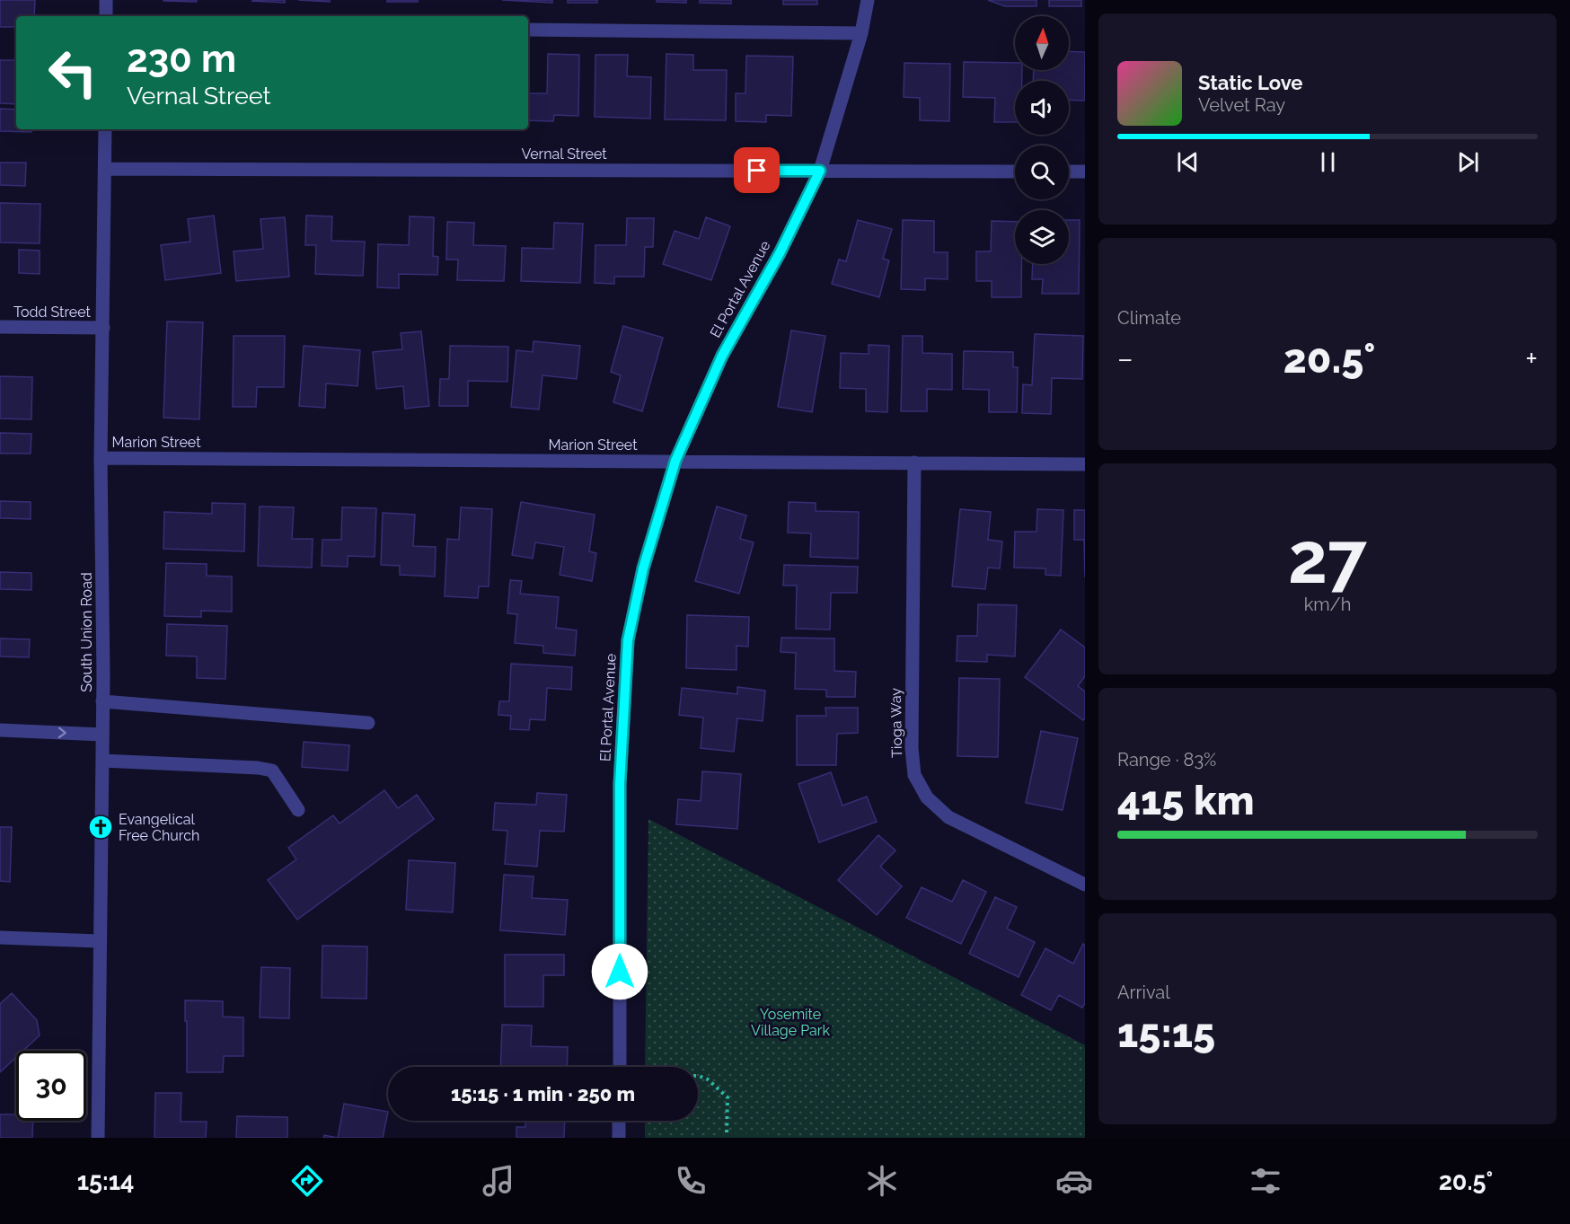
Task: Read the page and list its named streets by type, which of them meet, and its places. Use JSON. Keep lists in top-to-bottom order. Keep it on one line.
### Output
{"streets":{"street":["Vernal Street","El Portal Avenue","Todd Street","Marion Street","South Union Road","Tioga Way"]},"crossings":[["Vernal Street","El Portal Avenue"],["Vernal Street","South Union Road"],["El Portal Avenue","Marion Street"],["Todd Street","South Union Road"],["Marion Street","South Union Road"],["Marion Street","Tioga Way"]],"parks":["Yosemite Village Park"],"places":{"church":["Evangelical Free Church"]},"north":"top","page":{"turn":["230 m","Vernal Street"],"song":["Static Love","Velvet Ray"],"tile":["Climate",["27","km/h"],["Range · 83%","415 km"],["Arrival","15:15"]],"heat":["−","20.5°","+"],"limit":"30","trip":"15:15 · 1 min · 250 m","tabs":["15:14","20.5°"]}}
